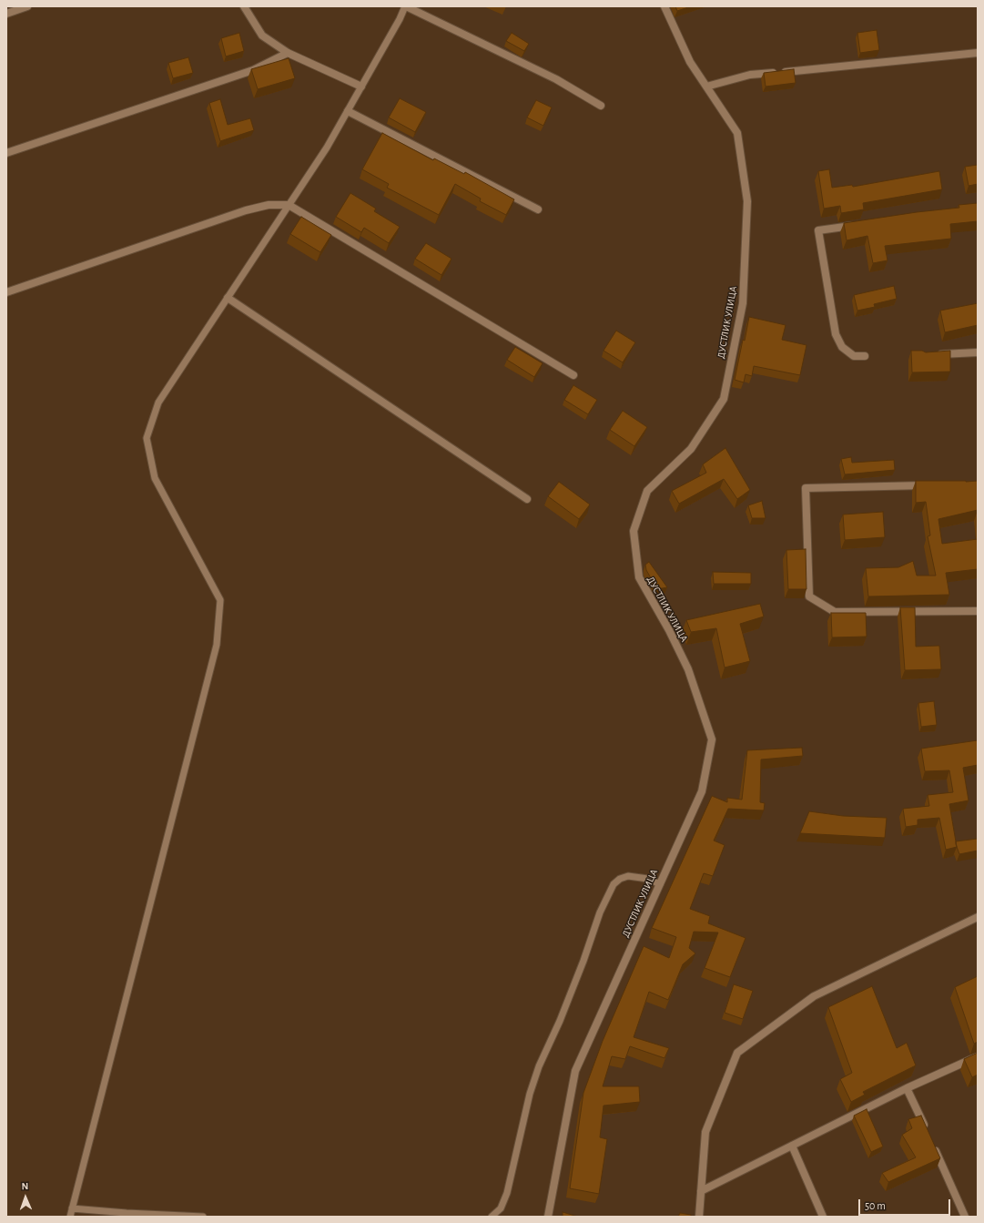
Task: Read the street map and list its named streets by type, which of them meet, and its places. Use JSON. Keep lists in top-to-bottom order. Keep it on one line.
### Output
{"streets":{"street":["ДУСТЛИК УЛИЦА"]},"scale_bar":"50 m","north":"top"}
